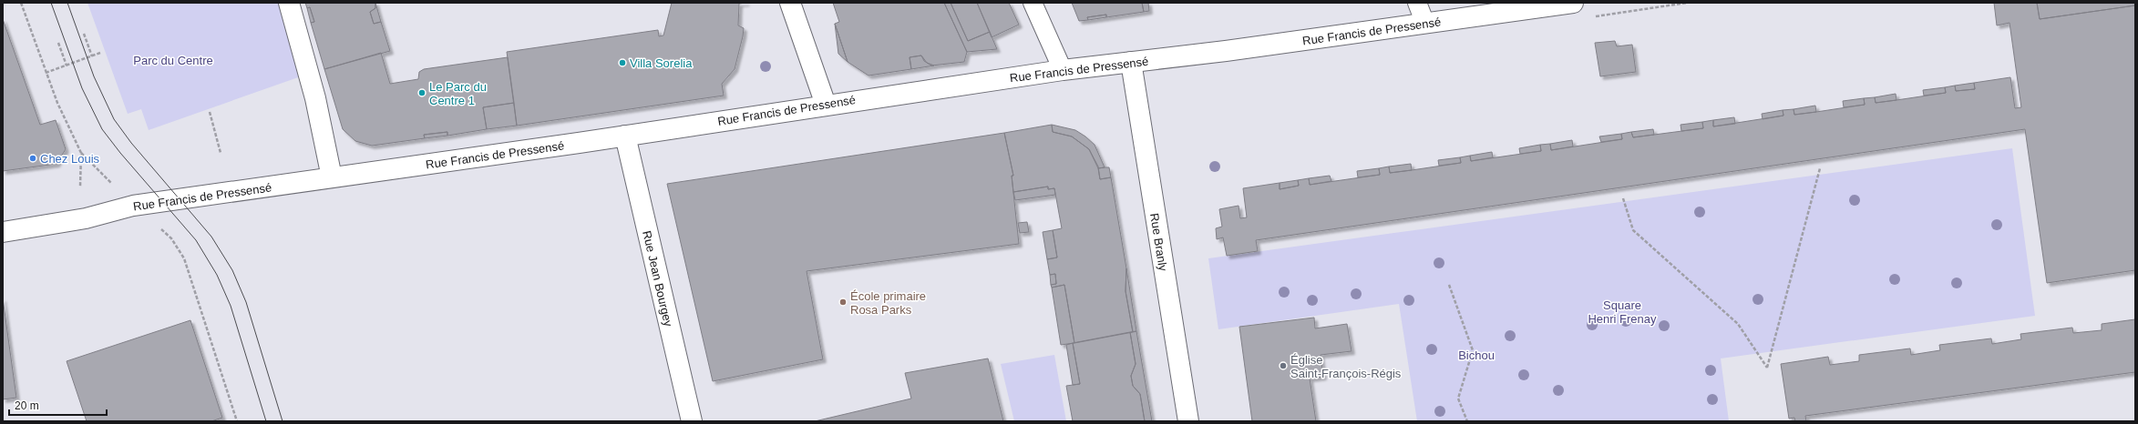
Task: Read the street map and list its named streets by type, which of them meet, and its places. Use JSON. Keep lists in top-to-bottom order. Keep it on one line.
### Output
{"streets":{"street":["Rue Francis de Pressensé","Rue Branly","Rue Jean Bourgey"]},"crossings":[["Rue Francis de Pressensé","Rue Branly"],["Rue Francis de Pressensé","Rue Jean Bourgey"]],"parks":["Parc du Centre","Square Henri Frenay","Bichou"],"places":["Villa Sorelia","Le Parc du Centre 1","Chez Louis","École primaire Rosa Parks","Église Saint-François-Régis"],"scale_bar":"20 m"}
